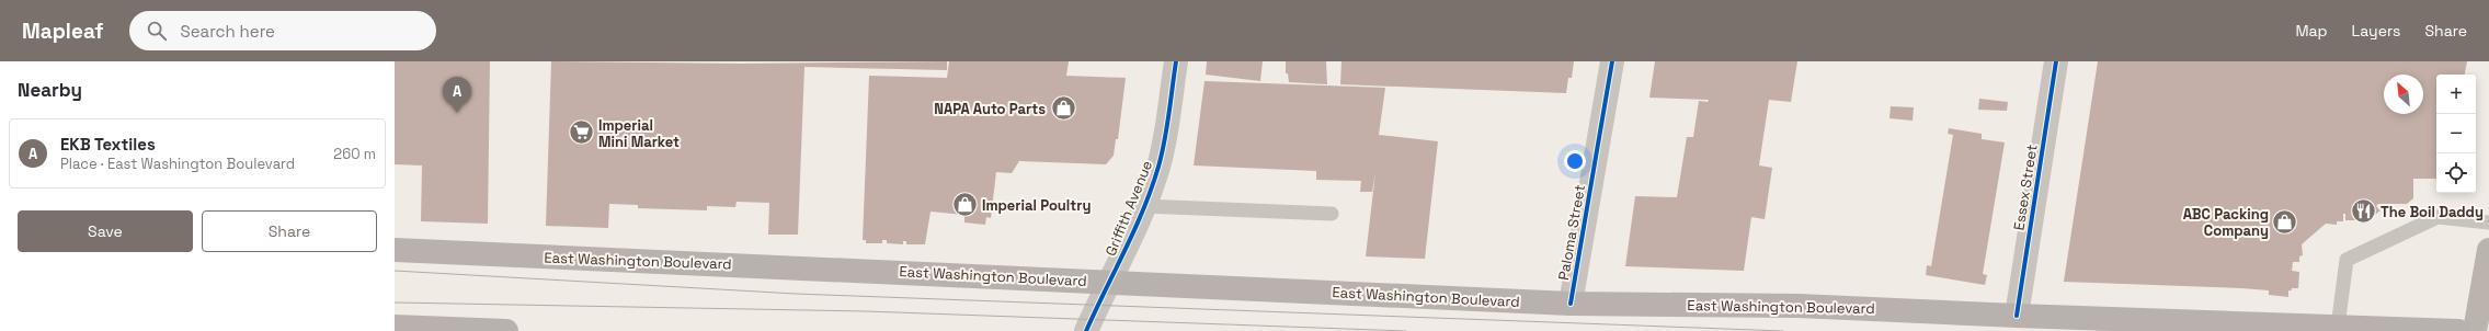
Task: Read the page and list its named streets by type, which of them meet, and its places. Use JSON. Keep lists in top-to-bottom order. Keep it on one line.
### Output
{"streets":{"main road":["East Washington Boulevard"],"street":["Essex Street","Griffith Avenue","Paloma Street"]},"crossings":[["Essex Street","East Washington Boulevard"],["Griffith Avenue","East Washington Boulevard"],["Paloma Street","East Washington Boulevard"]],"places":{"shop":["NAPA Auto Parts","Imperial Poultry","ABC Packing Company"],"supermarket":["Imperial Mini Market"],"restaurant":["The Boil Daddy"]},"north":"top left","page":{"header":"Mapleaf","search":"Search here","nav":["Map","Layers","Share"],"heading":"Nearby","map_buttons":["+","−"],"pins":"A","list":[{"mark":"A","name":"EKB Textiles","note":"Place · East Washington Boulevard","value":"260 m"}],"buttons":["Save","Share"]}}
